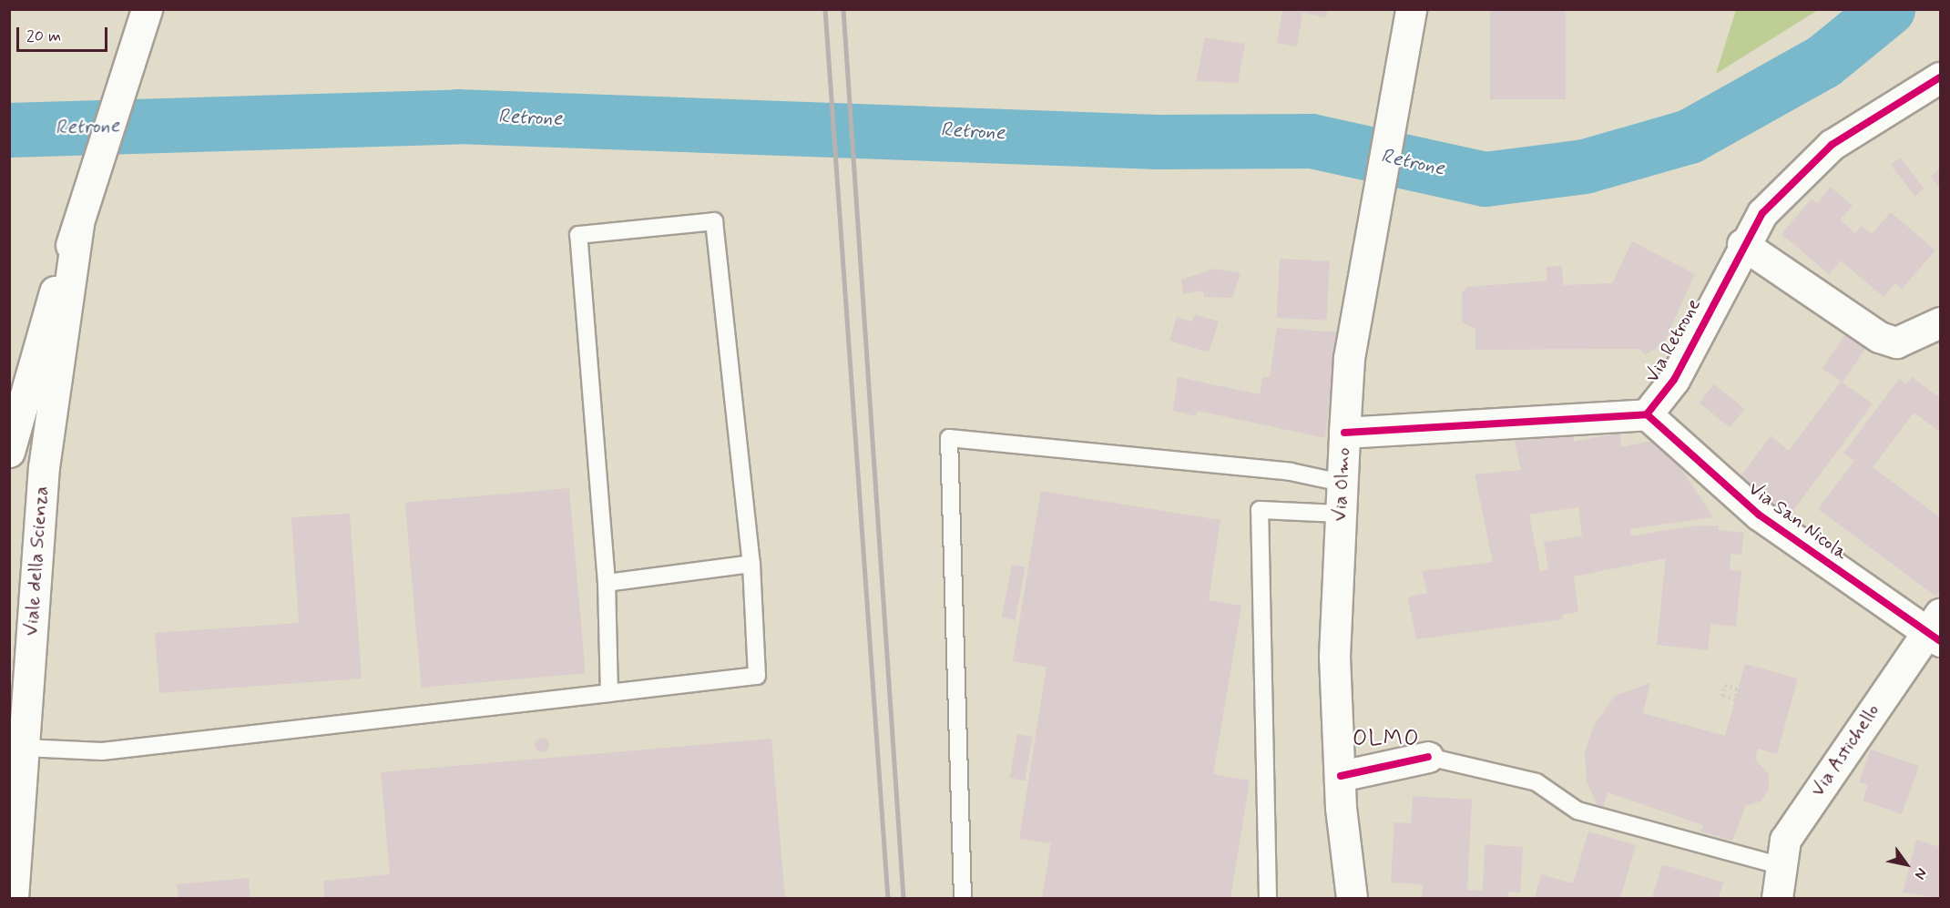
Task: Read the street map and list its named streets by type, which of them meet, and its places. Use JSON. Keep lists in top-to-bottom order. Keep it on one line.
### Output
{"streets":{"main road":["Via Retrone","Via Olmo","Via San Nicola","Viale della Scienza","Via Astichello"]},"crossings":[["Via Retrone","Via San Nicola"],["Via San Nicola","Via Astichello"]],"districts":["OLMO"],"water":["Retrone"],"scale_bar":"20 m","north":"bottom right"}
